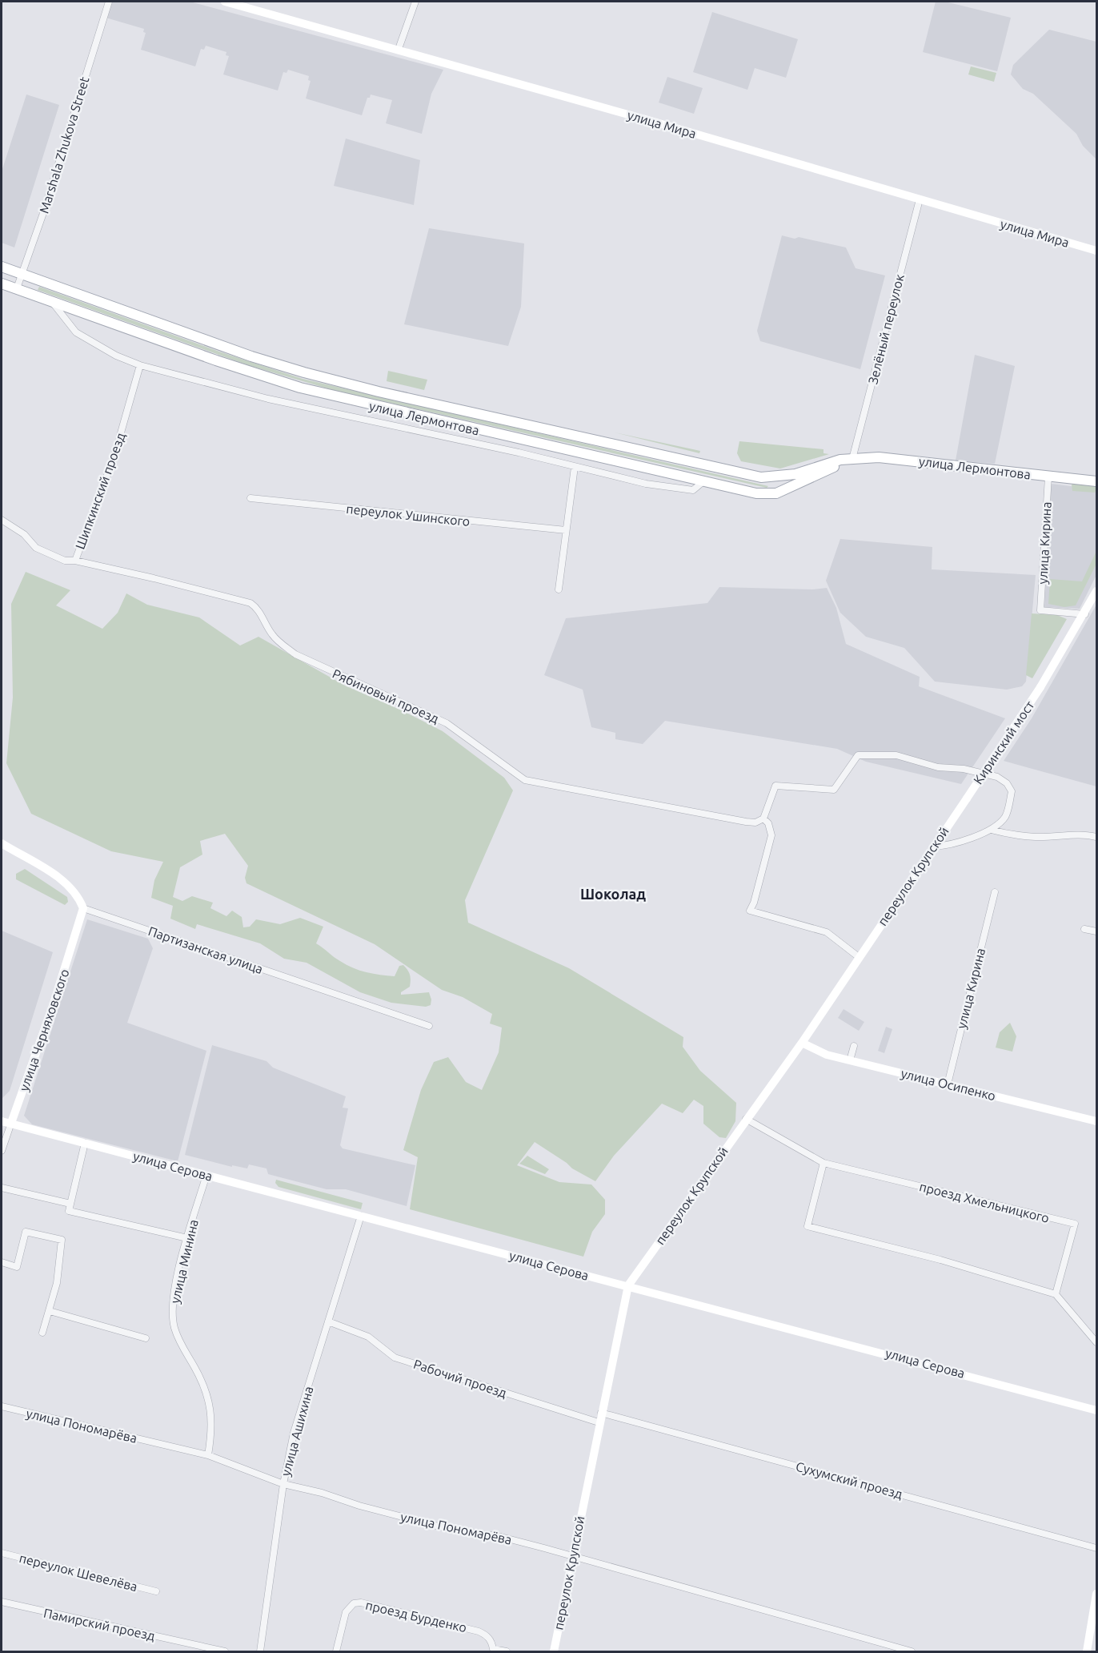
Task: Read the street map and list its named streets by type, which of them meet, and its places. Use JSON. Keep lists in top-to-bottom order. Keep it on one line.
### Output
{"streets":{"main road":["улица Мира","улица Лермонтова","Киринский мост","переулок Крупской","улица Черняховского","улица Осипенко","улица Серова"],"street":["Marshala Zhukova Street","Зелёный переулок","Шипкинский проезд","переулок Ушинского","улица Кирина","Рябиновый проезд","Партизанская улица","проезд Хмельницкого","улица Минина","Рабочий проезд","улица Пономарёва","улица Ашихина","Сухумский проезд","переулок Шевелёва","проезд Бурденко","Памирский проезд"]},"crossings":[["улица Мира","Зелёный переулок"],["Marshala Zhukova Street","улица Лермонтова"],["Зелёный переулок","улица Лермонтова"],["улица Лермонтова","улица Кирина"],["Шипкинский проезд","Рябиновый проезд"],["улица Кирина","Киринский мост"],["улица Кирина","улица Осипенко"],["Киринский мост","переулок Крупской"],["переулок Крупской","улица Осипенко"],["переулок Крупской","улица Серова"],["переулок Крупской","проезд Хмельницкого"],["переулок Крупской","Рабочий проезд"],["переулок Крупской","улица Пономарёва"],["переулок Крупской","Сухумский проезд"],["Партизанская улица","улица Черняховского"],["улица Черняховского","улица Серова"],["улица Серова","улица Минина"],["улица Серова","улица Ашихина"],["улица Минина","улица Пономарёва"],["Рабочий проезд","улица Ашихина"],["улица Пономарёва","улица Ашихина"]],"districts":["Шоколад"]}
